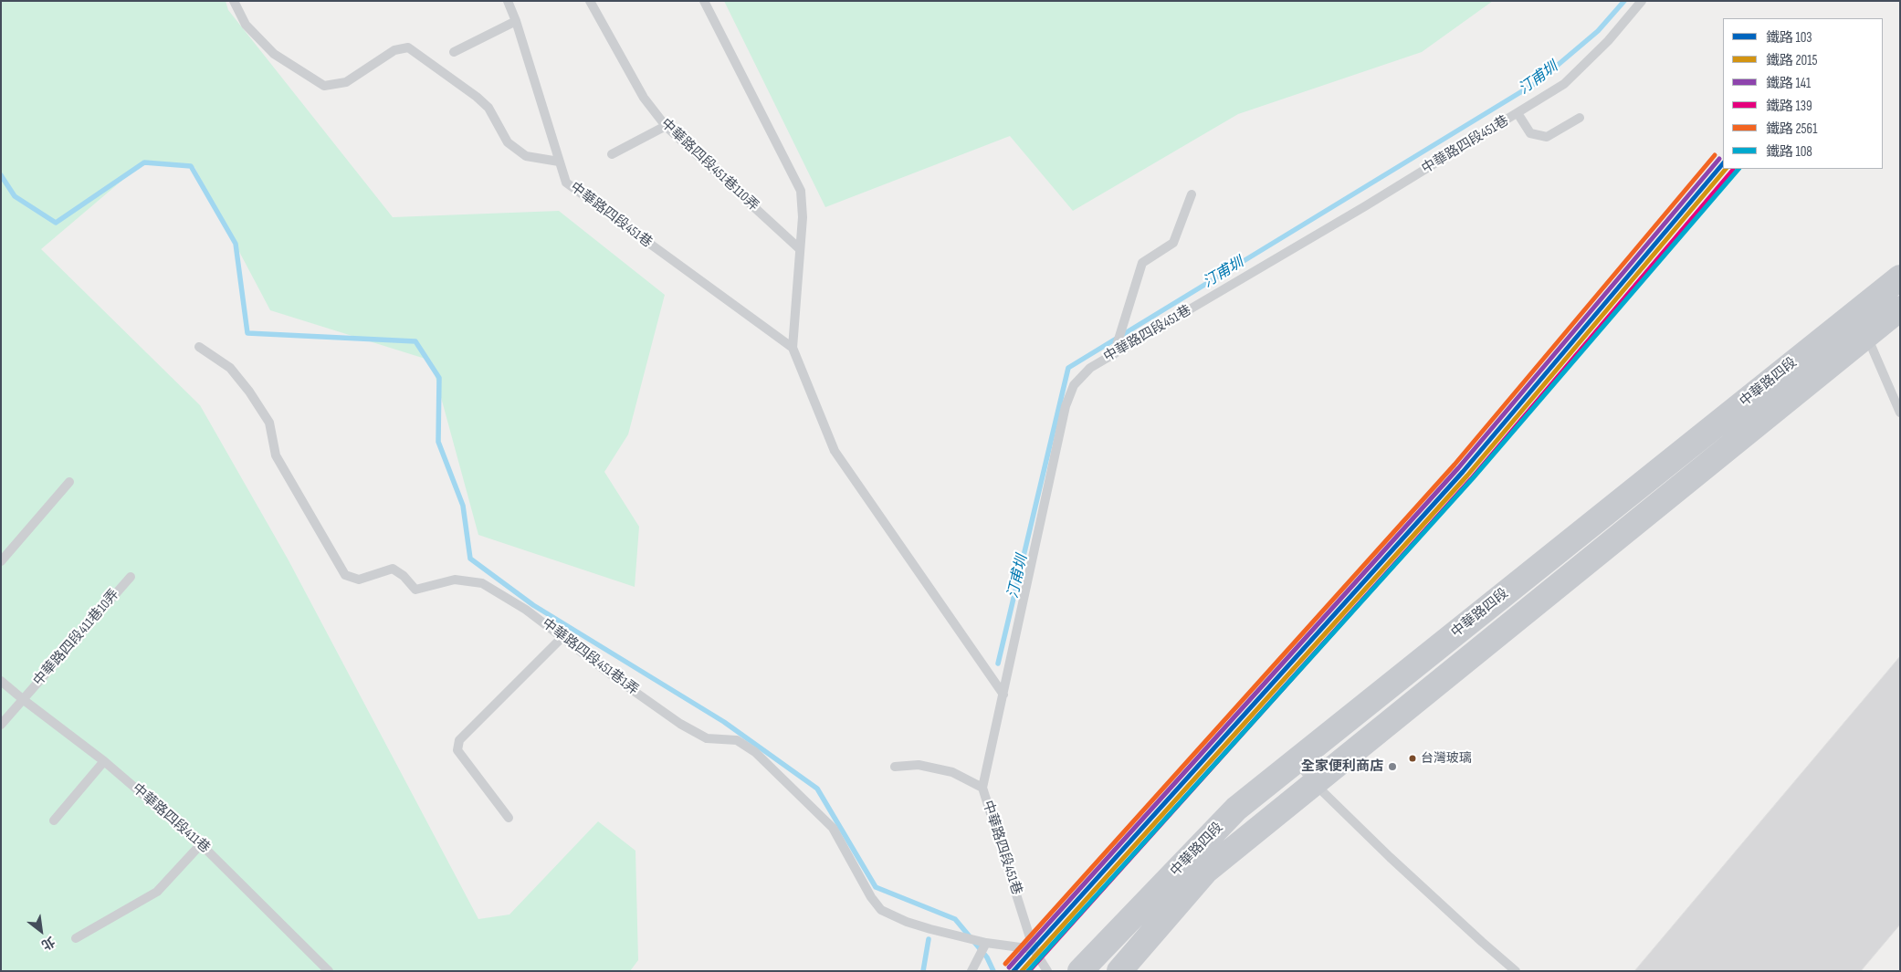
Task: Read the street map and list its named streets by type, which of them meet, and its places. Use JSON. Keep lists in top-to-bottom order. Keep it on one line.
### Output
{"streets":{"main road":["中華路四段"],"lane":["中華路四段451巷","中華路四段451巷110弄","中華路四段411巷10弄","中華路四段451巷1弄","中華路四段411巷"]},"crossings":[["中華路四段451巷","中華路四段451巷1弄"],["中華路四段411巷10弄","中華路四段411巷"]],"water":["汀甫圳"],"places":["台灣玻璃","全家便利商店"],"lines":["rail line 2561","rail line 141","rail line 103","rail line 2015","rail line 108","rail line 139"],"legend":["鐵路 103","鐵路 2015","鐵路 141","鐵路 139","鐵路 2561","鐵路 108"],"north":"bottom right"}
